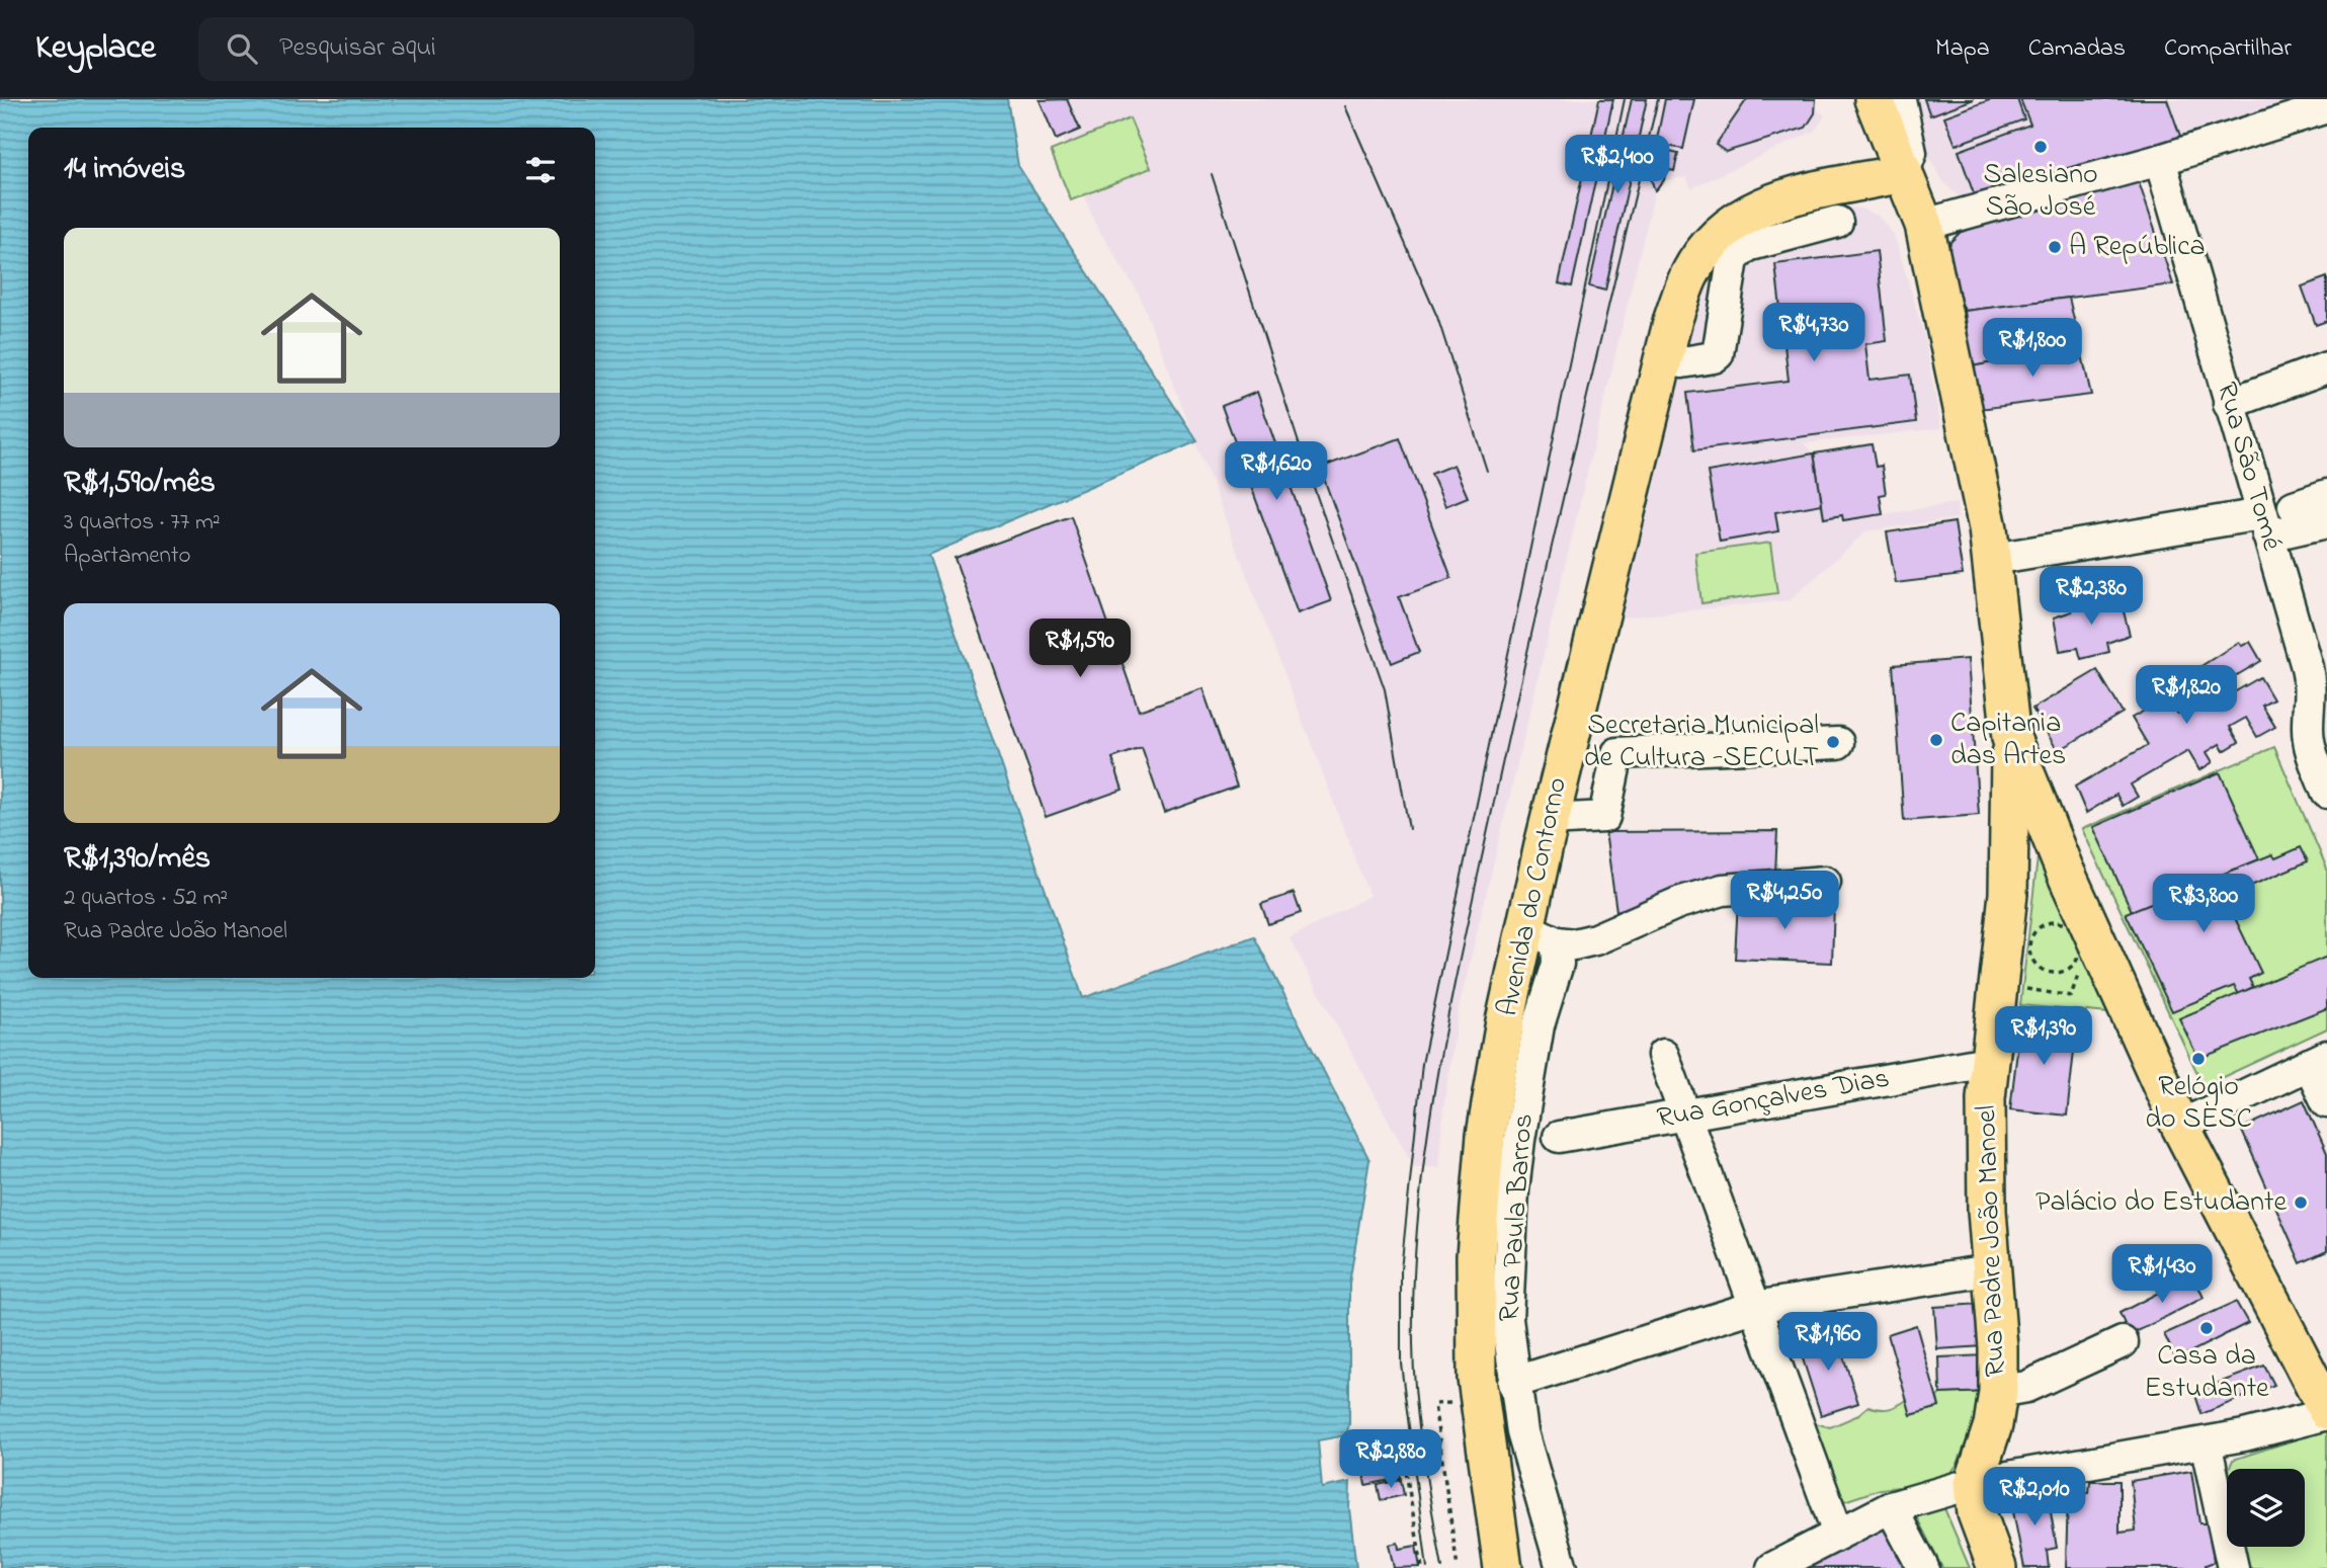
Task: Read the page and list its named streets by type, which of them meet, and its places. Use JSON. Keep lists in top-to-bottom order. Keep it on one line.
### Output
{"streets":{"main road":["Avenida do Contorno","Rua Padre João Manoel"],"street":["Rua São Tomé","Rua Gonçalves Dias","Rua Paula Barros"]},"crossings":[["Avenida do Contorno","Rua Paula Barros"],["Rua Gonçalves Dias","Rua Padre João Manoel"]],"places":["Salesiano São José","A República","Capitania das Artes","Secretaria Municipal de Cultura -SECULT","Relógio do SESC","Palácio do Estudante","Casa da Estudante"],"page":{"header":"Keyplace","search":"Pesquisar aqui","nav":["Mapa","Camadas","Compartilhar"],"heading":"14 imóveis","price":["R$2,400","R$4,730","R$1,800","R$1,620","R$2,380","R$1,590","R$1,820","R$4,250","R$3,800","R$1,390","R$1,430","R$1,960","R$2,880","R$2,010"],"list":[{"name":"R$1,590/mês","note":"3 quartos · 77 m² · Apartamento"},{"name":"R$1,390/mês","note":"2 quartos · 52 m² · Rua Padre João Manoel"}]}}
